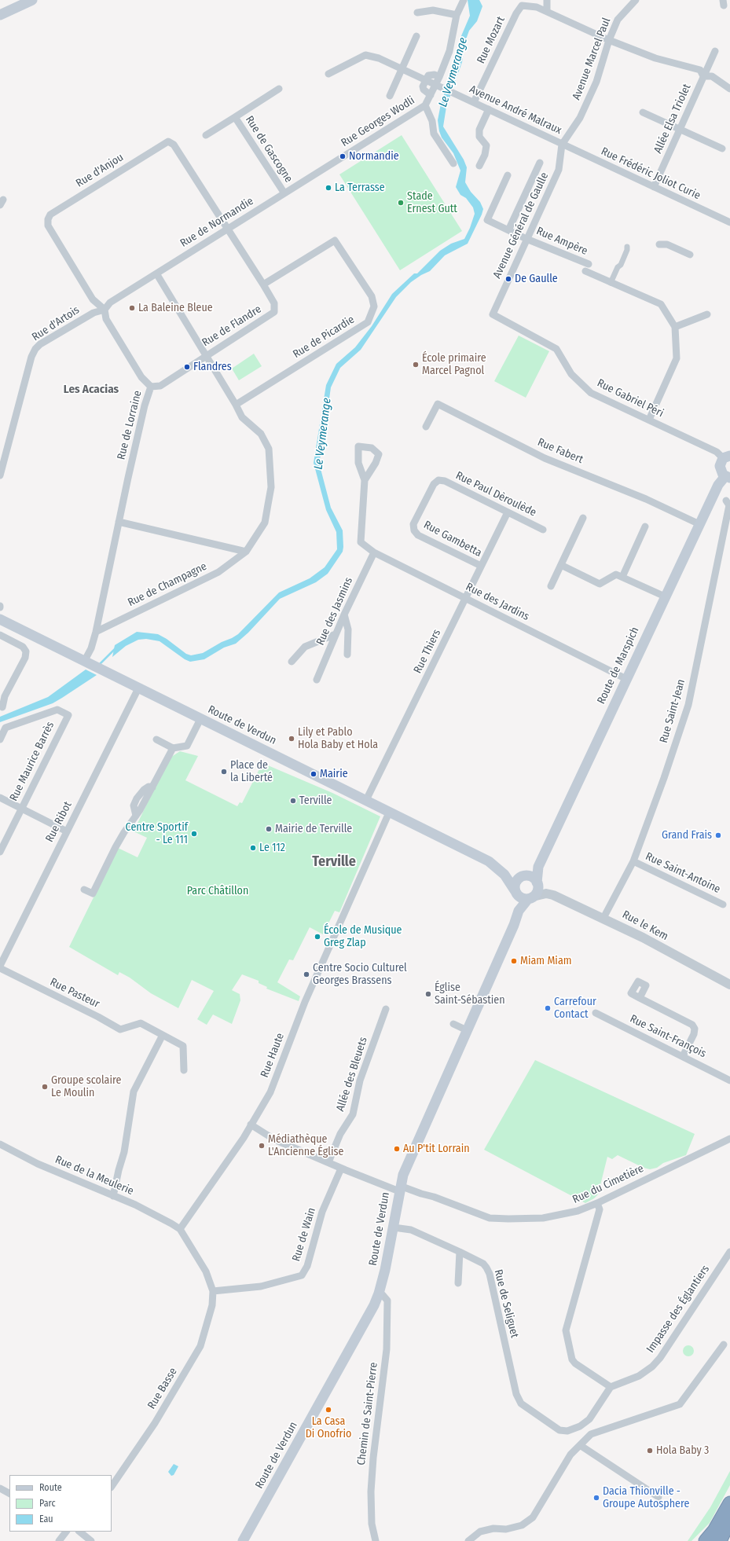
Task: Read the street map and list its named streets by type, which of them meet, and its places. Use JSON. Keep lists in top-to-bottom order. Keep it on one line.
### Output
{"streets":{"main road":["Route de Marspich","Route de Verdun"],"street":["Rue Mozart","Avenue Marcel Paul","Avenue André Malraux","Allée Elsa Triolet","Rue Georges Wodli","Rue de Gascogne","Rue d'Anjou","Rue Frédéric Joliot Curie","Rue de Normandie","Avenue Général de Gaulle","Rue Ampère","Rue d'Artois","Rue de Flandre","Rue de Picardie","Rue Gabriel Péri","Rue de Lorraine","Rue Fabert","Rue Paul Dèroulède","Rue Gambetta","Rue de Champagne","Rue des Jardins","Rue des Jasmins","Rue Thiers","Rue Saint-Jean","Rue Maurice Barrès","Rue Ribot","Rue Saint-Antoine","Rue le Kem","Rue Pasteur","Rue Saint-François","Rue Haute","Allée des Bleuets","Rue de la Meulerie","Rue du Cimetière","Rue de Wain","Rue de Seliguet","Impasse des Églantiers","Rue Basse","Chemin de Saint-Pierre"]},"crossings":[["Rue Mozart","Avenue Marcel Paul"],["Rue Mozart","Avenue André Malraux"],["Rue Mozart","Allée Elsa Triolet"],["Avenue Marcel Paul","Avenue André Malraux"],["Avenue Marcel Paul","Rue Frédéric Joliot Curie"],["Avenue Marcel Paul","Avenue Général de Gaulle"],["Avenue André Malraux","Rue Frédéric Joliot Curie"],["Avenue André Malraux","Avenue Général de Gaulle"],["Allée Elsa Triolet","Rue Frédéric Joliot Curie"],["Rue Georges Wodli","Rue de Normandie"],["Rue de Gascogne","Rue de Normandie"],["Rue d'Anjou","Rue de Normandie"],["Rue d'Anjou","Rue d'Artois"],["Rue d'Anjou","Rue de Flandre"],["Rue d'Anjou","Rue de Lorraine"],["Rue Frédéric Joliot Curie","Avenue Général de Gaulle"],["Rue de Normandie","Rue d'Artois"],["Rue de Normandie","Rue de Flandre"],["Rue de Normandie","Rue de Lorraine"],["Rue de Normandie","Rue de Champagne"],["Avenue Général de Gaulle","Rue Ampère"],["Avenue Général de Gaulle","Rue Gabriel Péri"],["Rue d'Artois","Rue de Lorraine"],["Rue de Flandre","Rue de Picardie"],["Rue de Flandre","Rue de Lorraine"],["Rue de Flandre","Rue de Champagne"],["Rue de Picardie","Rue de Champagne"],["Rue de Lorraine","Rue de Champagne"],["Rue de Lorraine","Route de Verdun"],["Rue Fabert","Route de Marspich"],["Rue Paul Dèroulède","Rue Gambetta"],["Rue Paul Dèroulède","Rue Thiers"],["Rue Gambetta","Rue Thiers"],["Rue des Jardins","Rue des Jasmins"],["Rue des Jardins","Rue Thiers"],["Rue des Jardins","Route de Marspich"],["Rue Thiers","Route de Verdun"],["Route de Marspich","Route de Verdun"],["Route de Marspich","Rue le Kem"],["Rue Saint-Jean","Rue Saint-Antoine"],["Rue Saint-Jean","Rue le Kem"],["Route de Verdun","Rue Ribot"],["Route de Verdun","Rue le Kem"],["Route de Verdun","Rue Haute"],["Route de Verdun","Rue du Cimetière"],["Route de Verdun","Rue de Seliguet"],["Route de Verdun","Chemin de Saint-Pierre"],["Rue Haute","Rue de la Meulerie"],["Rue Haute","Rue du Cimetière"],["Allée des Bleuets","Rue du Cimetière"],["Rue du Cimetière","Rue de Wain"],["Rue de Wain","Rue Basse"],["Rue de Seliguet","Impasse des Églantiers"]],"districts":["Les Acacias","Terville"],"water":["Le Veymerange"],"parks":["Parc Châtillon"],"places":["Normandie","La Terrasse","Stade Ernest Gutt","De Gaulle","La Baleine Bleue","École primaire Marcel Pagnol","Flandres","Lily et Pablo Hola Baby et Hola","Place de la Liberté","Mairie","Terville","Mairie de Terville","Centre Sportif - Le 111","Grand Frais","Le 112","École de Musique Greg Zlap","Miam Miam","Centre Socio Culturel Georges Brassens","Église Saint-Sébastien","Carrefour Contact","Groupe scolaire Le Moulin","Médiathèque L'Ancienne Église","Au P'tit Lorrain","La Casa Di Onofrio","Hola Baby 3","Dacia Thionville - Groupe Autosphere"],"legend":["Route","Parc","Eau"]}
